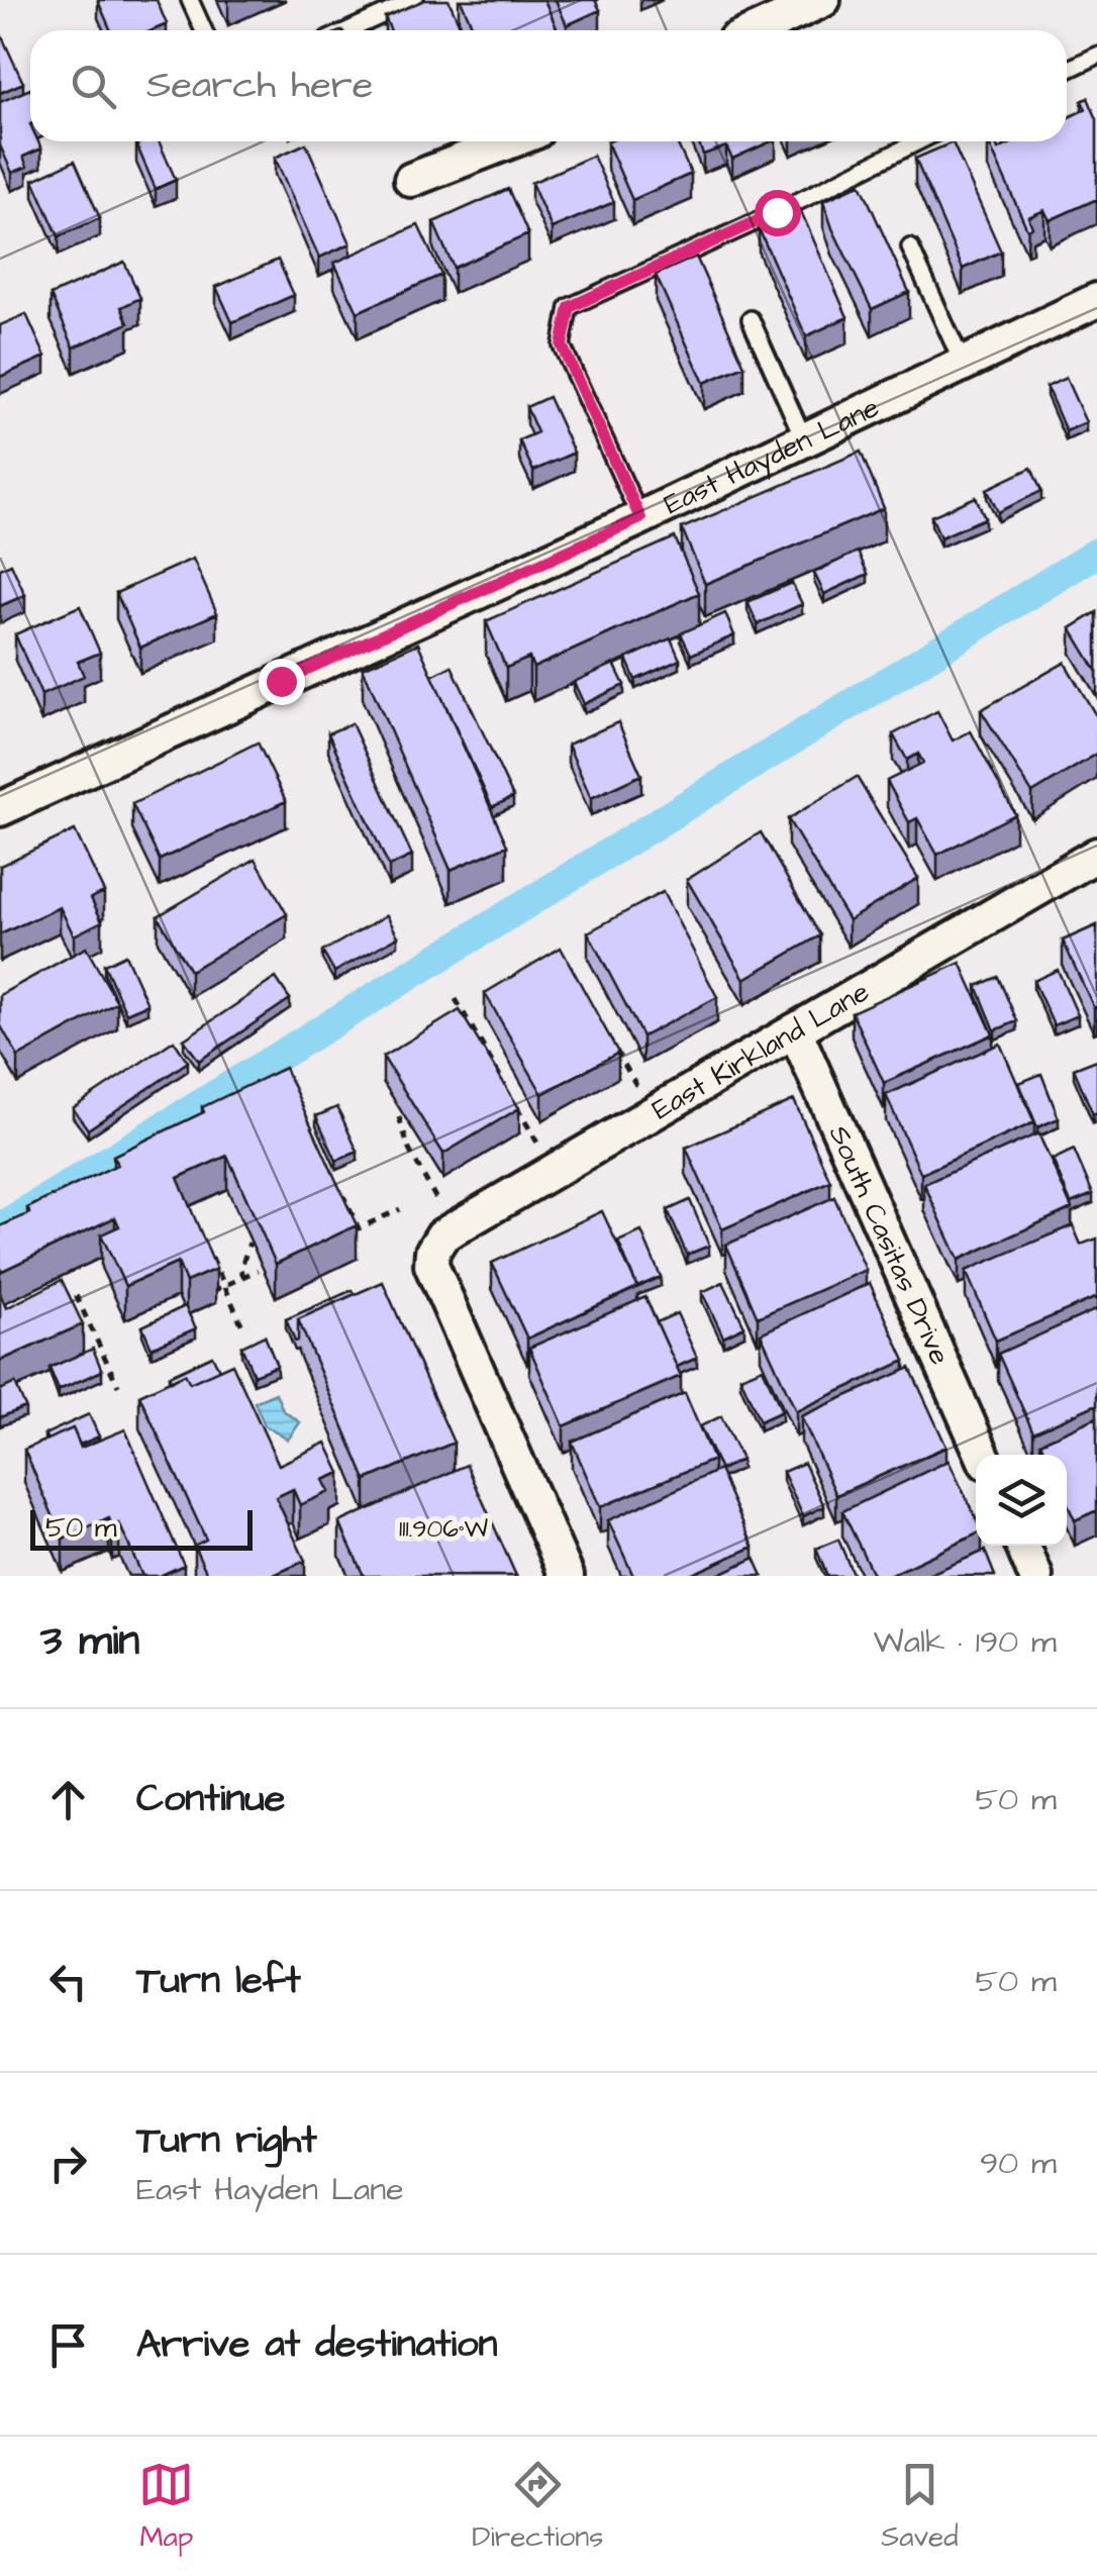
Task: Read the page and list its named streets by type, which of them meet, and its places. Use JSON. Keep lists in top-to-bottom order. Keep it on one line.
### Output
{"streets":{"street":["East Hayden Lane","East Kirkland Lane","South Casitas Drive"]},"crossings":[["East Kirkland Lane","South Casitas Drive"]],"scale_bar":"50 m","page":{"search":"Search here","scale":"50 m","heading":["3 min","Walk · 190 m"],"list":[["Continue","50 m"],["Turn left","50 m"],["Turn right","East Hayden Lane","90 m"],"Arrive at destination"],"nav":["Map","Directions","Saved"]},"coordinates":["111.906°W"]}
